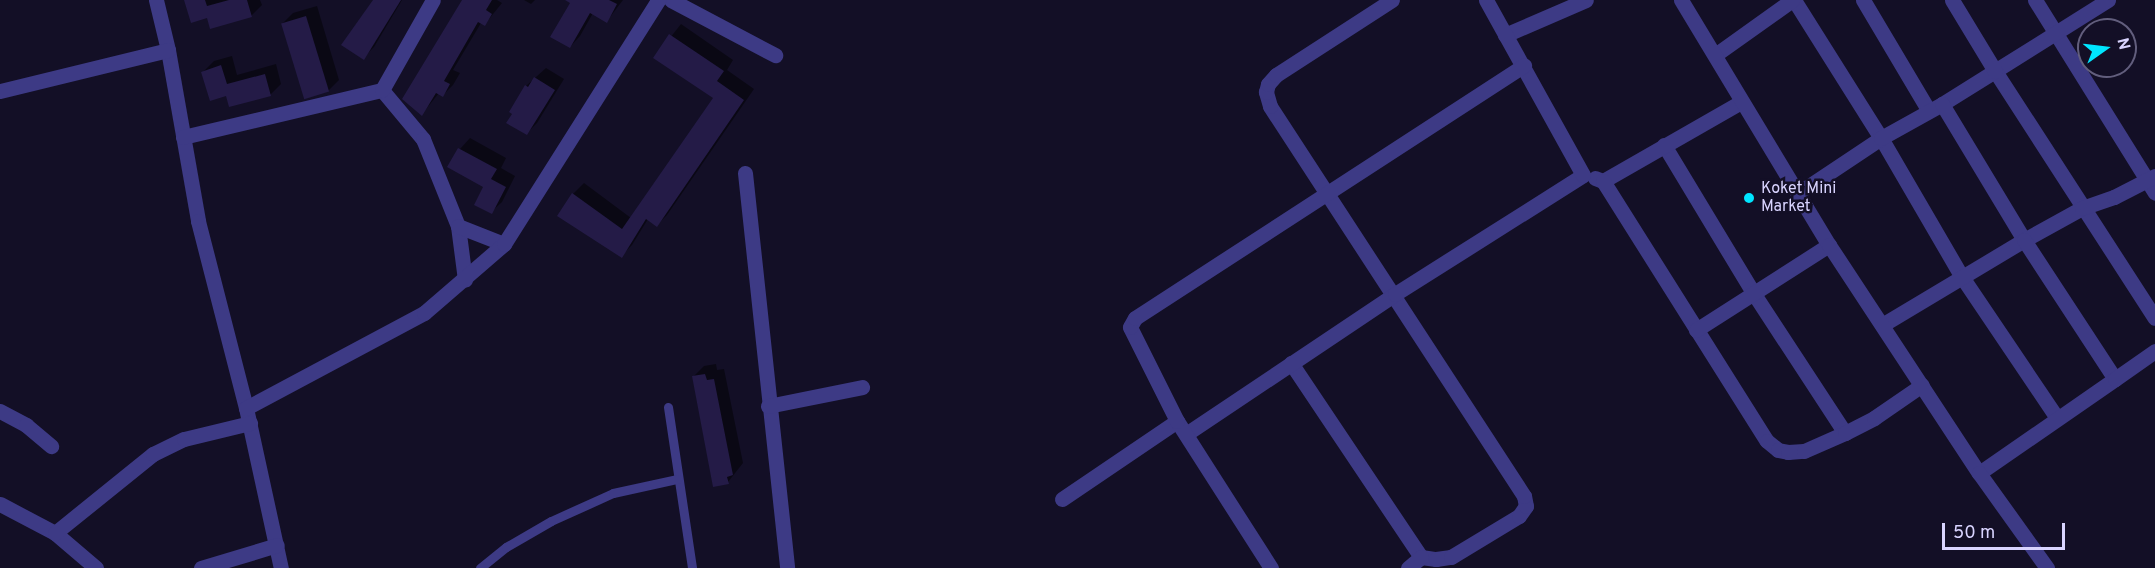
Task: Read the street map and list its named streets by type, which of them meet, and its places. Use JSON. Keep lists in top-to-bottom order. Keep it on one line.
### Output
{"places":["Koket Mini Market"],"scale_bar":"50 m","north":"right"}
